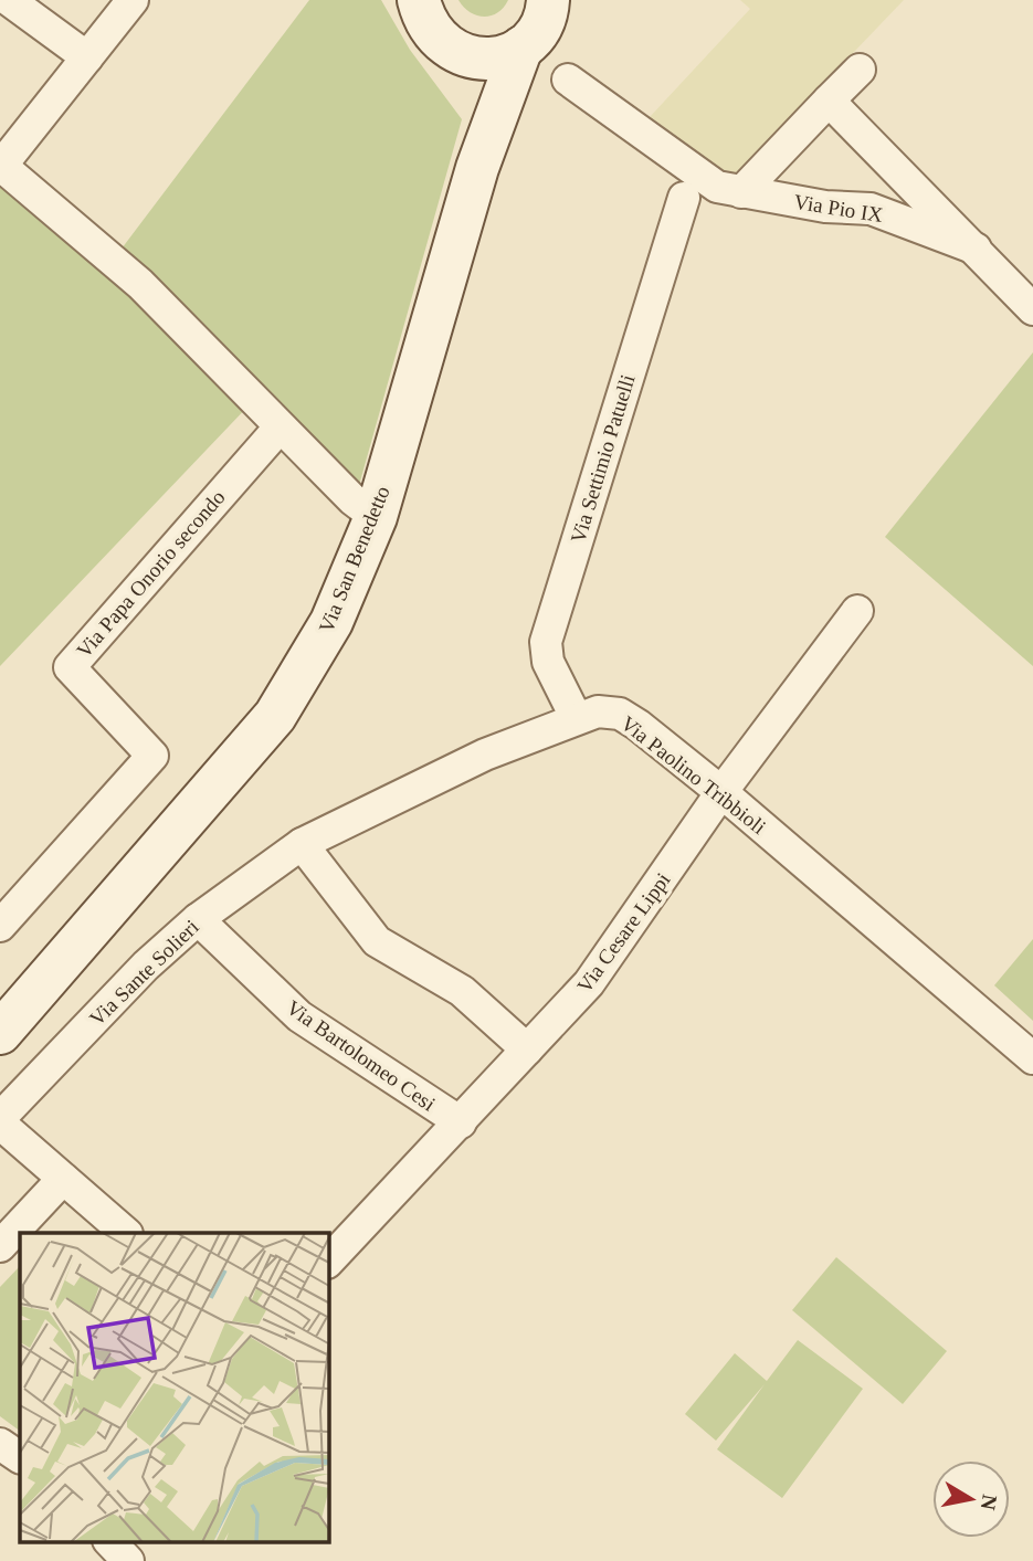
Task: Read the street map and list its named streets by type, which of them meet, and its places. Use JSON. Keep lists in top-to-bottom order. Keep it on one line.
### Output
{"streets":{"street":["Via Pio IX","Via Settimio Patuelli","Via San Benedetto","Via Papa Onorio secondo","Via Paolino Tribbioli","Via Cesare Lippi","Via Sante Solieri","Via Bartolomeo Cesi"]},"crossings":[["Via Settimio Patuelli","Via Paolino Tribbioli"],["Via Paolino Tribbioli","Via Cesare Lippi"],["Via Paolino Tribbioli","Via Sante Solieri"],["Via Cesare Lippi","Via Bartolomeo Cesi"],["Via Sante Solieri","Via Bartolomeo Cesi"]],"north":"right"}
